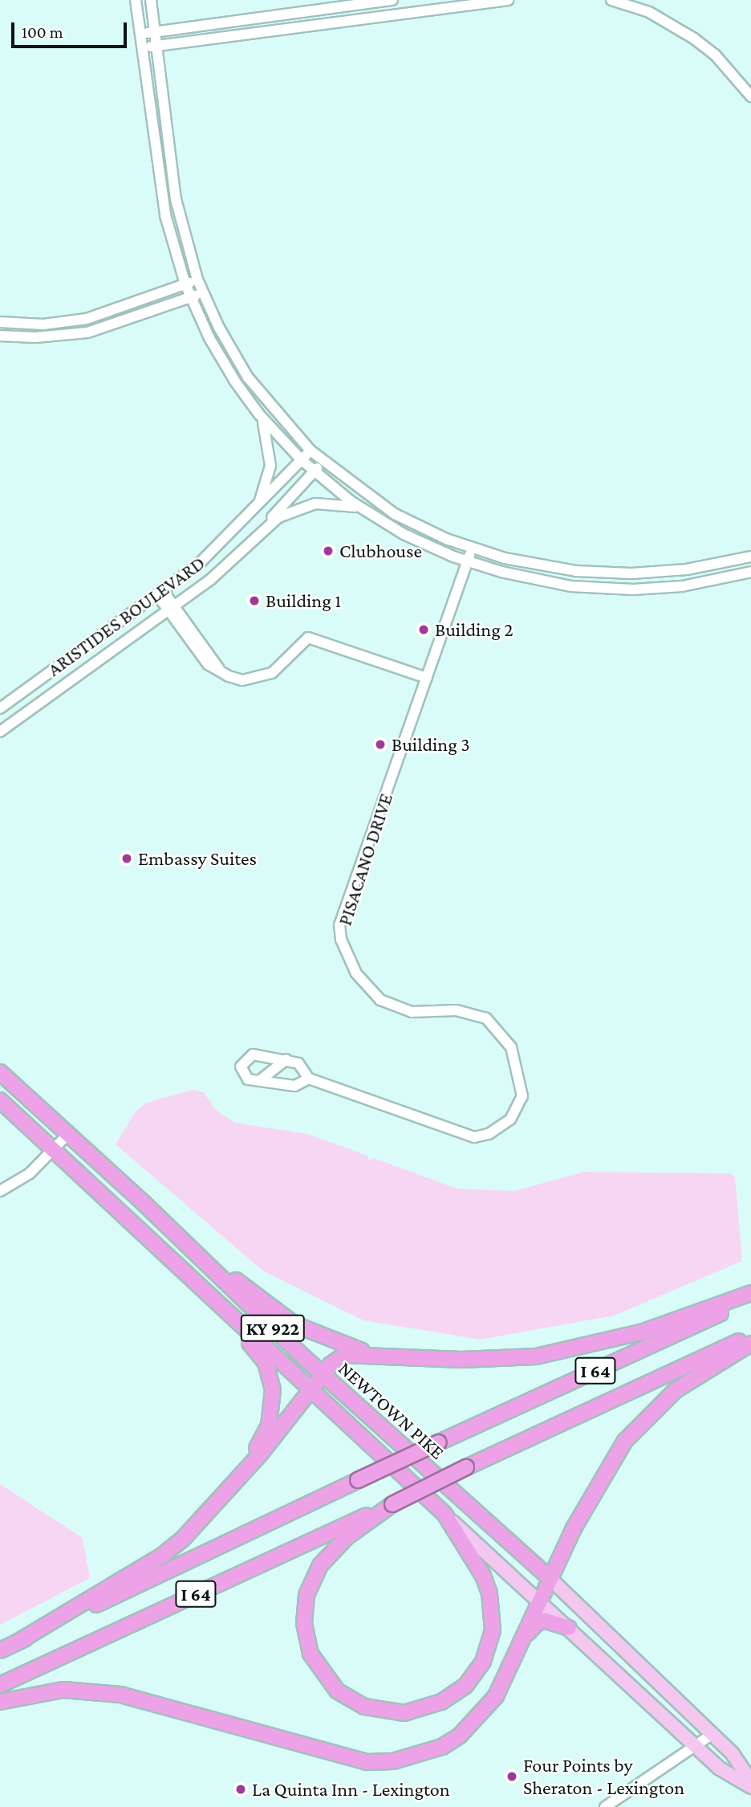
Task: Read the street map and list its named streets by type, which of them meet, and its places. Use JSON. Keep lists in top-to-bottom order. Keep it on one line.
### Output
{"streets":{"highway":["KY 922","I 64","NEWTOWN PIKE"],"street":["ARISTIDES BOULEVARD","PISACANO DRIVE"]},"places":["Clubhouse","Building 1","Building 2","Building 3","Embassy Suites","Four Points by Sheraton - Lexington","La Quinta Inn - Lexington"],"scale_bar":"100 m"}
